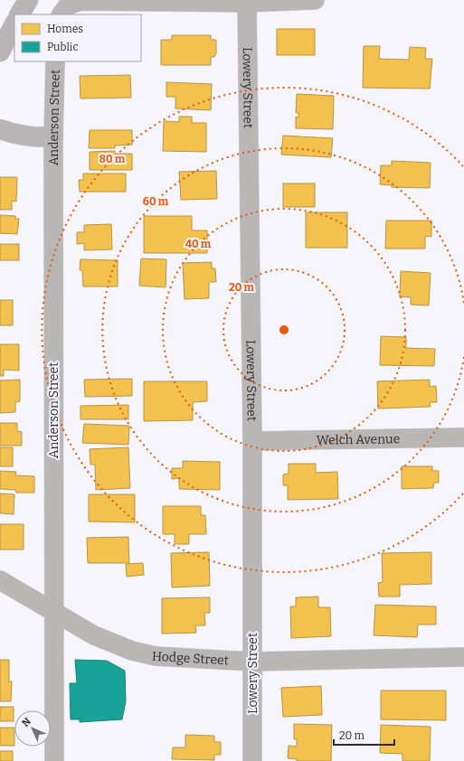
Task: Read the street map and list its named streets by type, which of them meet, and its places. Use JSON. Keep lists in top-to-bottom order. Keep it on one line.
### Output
{"streets":{"street":["Lowery Street","Anderson Street","Welch Avenue","Hodge Street"]},"crossings":[["Lowery Street","Welch Avenue"],["Lowery Street","Hodge Street"],["Anderson Street","Hodge Street"]],"legend":["Homes","Public"],"scale_bar":"20 m","north":"top left","rings":["80 m","60 m","40 m","20 m"]}
